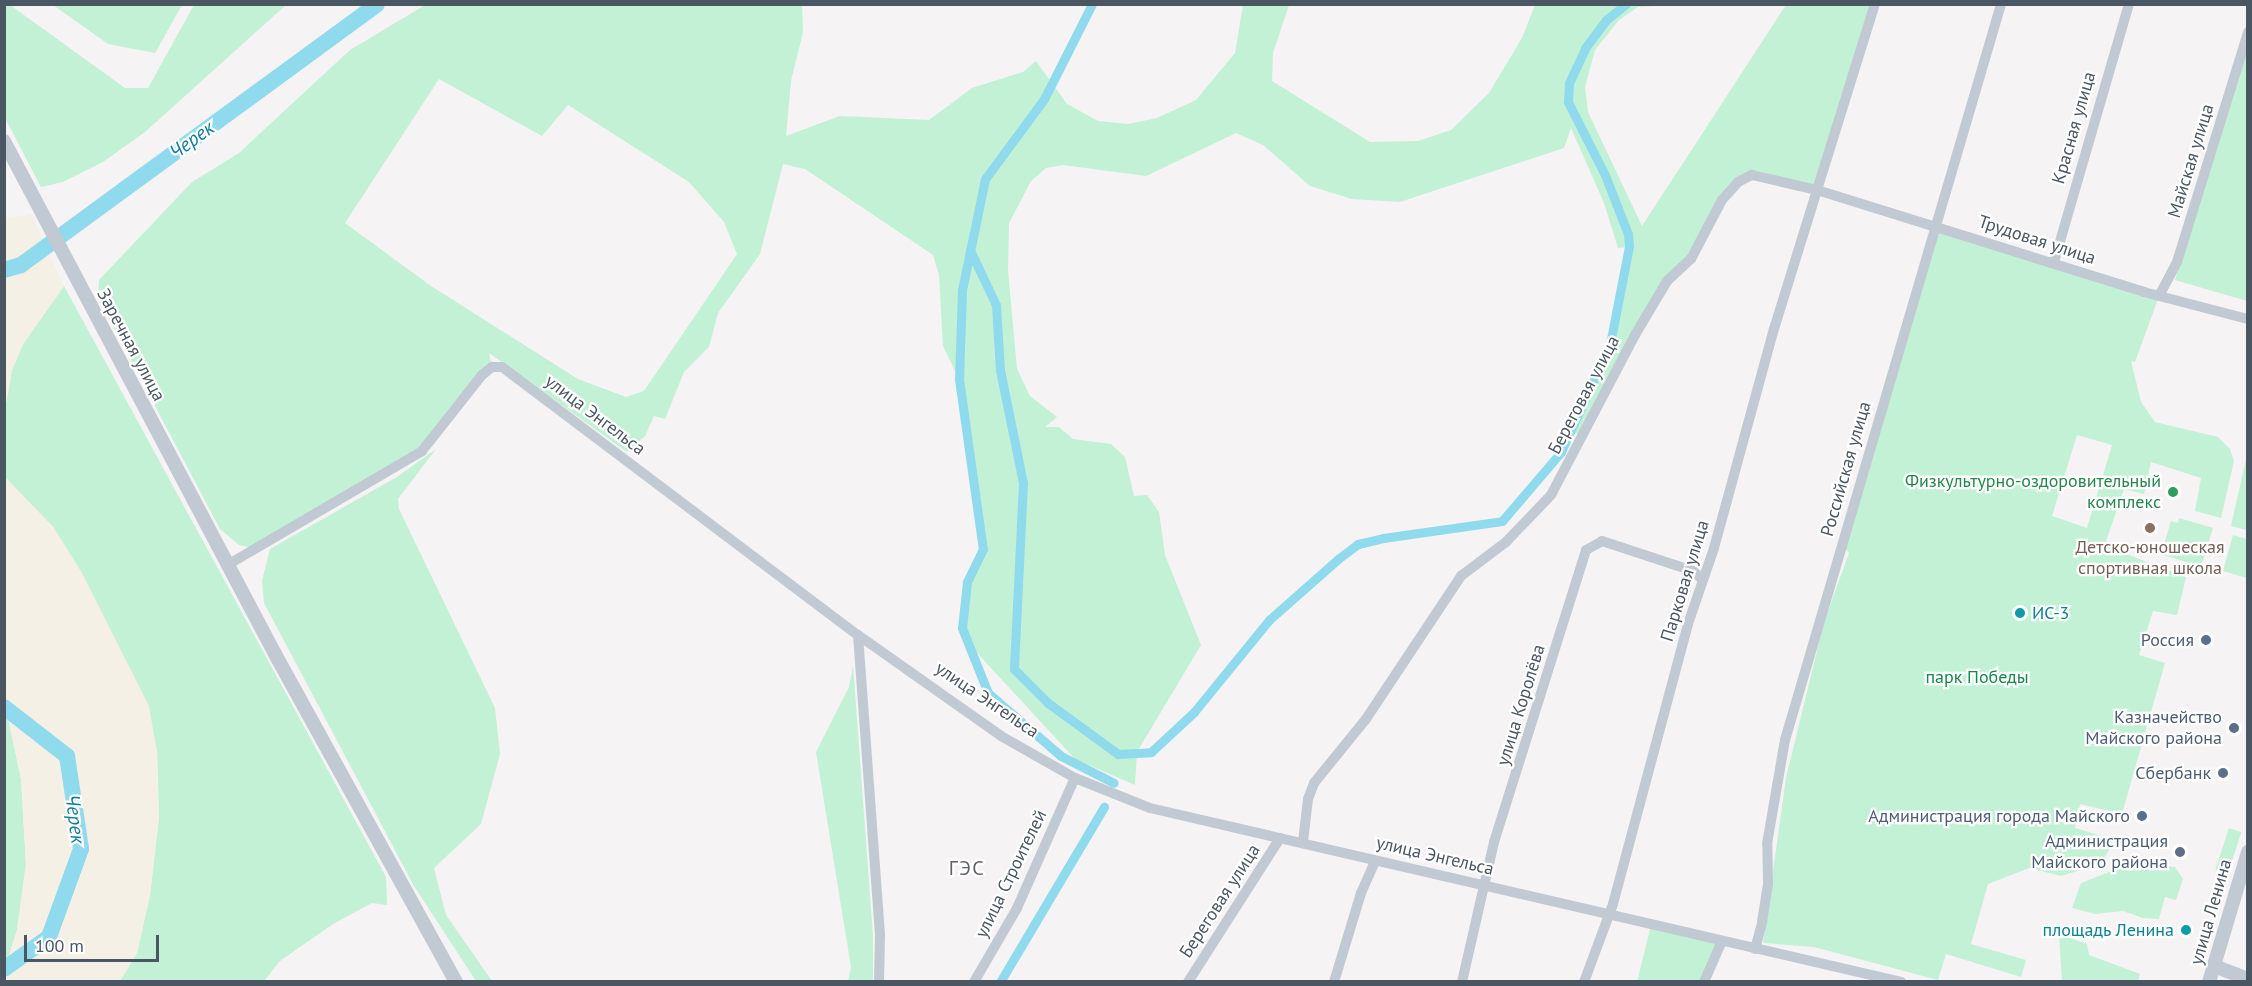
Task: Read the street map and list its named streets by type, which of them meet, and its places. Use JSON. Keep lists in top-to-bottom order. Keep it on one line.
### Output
{"streets":{"street":["Красная улица","Майская улица","Трудовая улица","Заречная улица","Береговая улица","улица Энгельса","Российская улица","Парковая улица","улица Королёва","улица Строителей","улица Ленина"]},"crossings":[["Красная улица","Трудовая улица"],["Майская улица","Трудовая улица"],["Трудовая улица","Береговая улица"],["Трудовая улица","Российская улица"],["Трудовая улица","Парковая улица"],["Заречная улица","улица Энгельса"],["Береговая улица","улица Энгельса"],["Береговая улица","Парковая улица"],["улица Энгельса","Российская улица"],["улица Энгельса","Парковая улица"],["улица Энгельса","улица Королёва"],["улица Энгельса","улица Строителей"]],"districts":["ГЭС"],"water":["Черек"],"parks":["парк Победы"],"places":["Физкультурно-оздоровительный комплекс","Детско-юношеская спортивная школа","ИС-3","Россия","Казначейство Майского района","Сбербанк","Администрация города Майского","Администрация Майского района","площадь Ленина"],"scale_bar":"100 m"}
